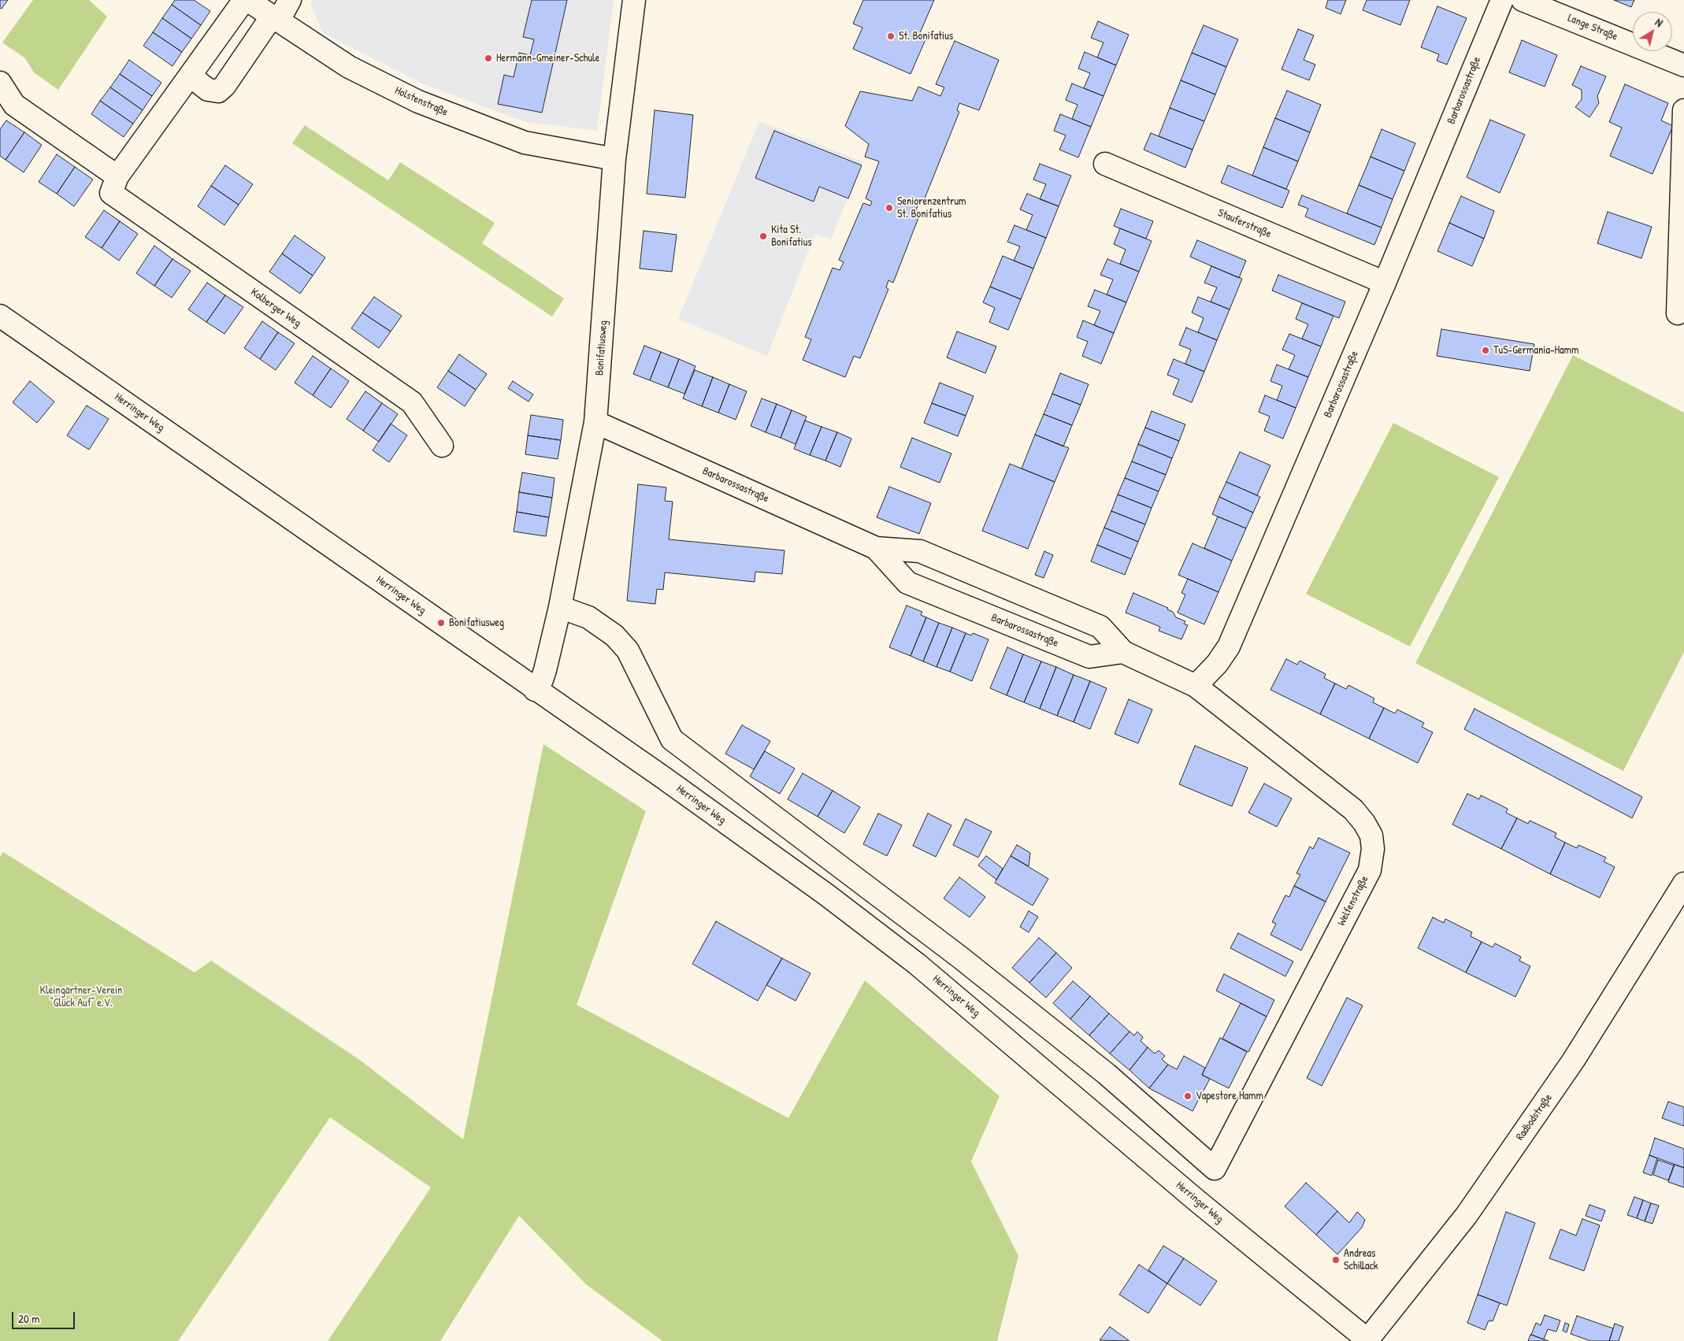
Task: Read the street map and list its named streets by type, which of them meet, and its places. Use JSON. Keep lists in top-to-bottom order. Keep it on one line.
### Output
{"streets":{"street":["Lange Straße","Barbarossastraße","Holstenstraße","Stauferstraße","Kolberger Weg","Bonifatiusweg","Herringer Weg","Welfenstraße","Radbodstraße"]},"crossings":[["Barbarossastraße","Stauferstraße"],["Barbarossastraße","Bonifatiusweg"],["Barbarossastraße","Welfenstraße"],["Holstenstraße","Bonifatiusweg"],["Bonifatiusweg","Herringer Weg"],["Bonifatiusweg","Welfenstraße"],["Herringer Weg","Radbodstraße"]],"parks":["Kleingärtner-Verein “Glück Auf” e.V."],"places":["St. Bonifatius","Hermann-Gmeiner-Schule","Seniorenzentrum St. Bonifatius","Kita St. Bonifatius","TuS-Germania-Hamm","Bonifatiusweg","Vapestore Hamm","Andreas Schillack"],"scale_bar":"20 m","north":"top right"}
